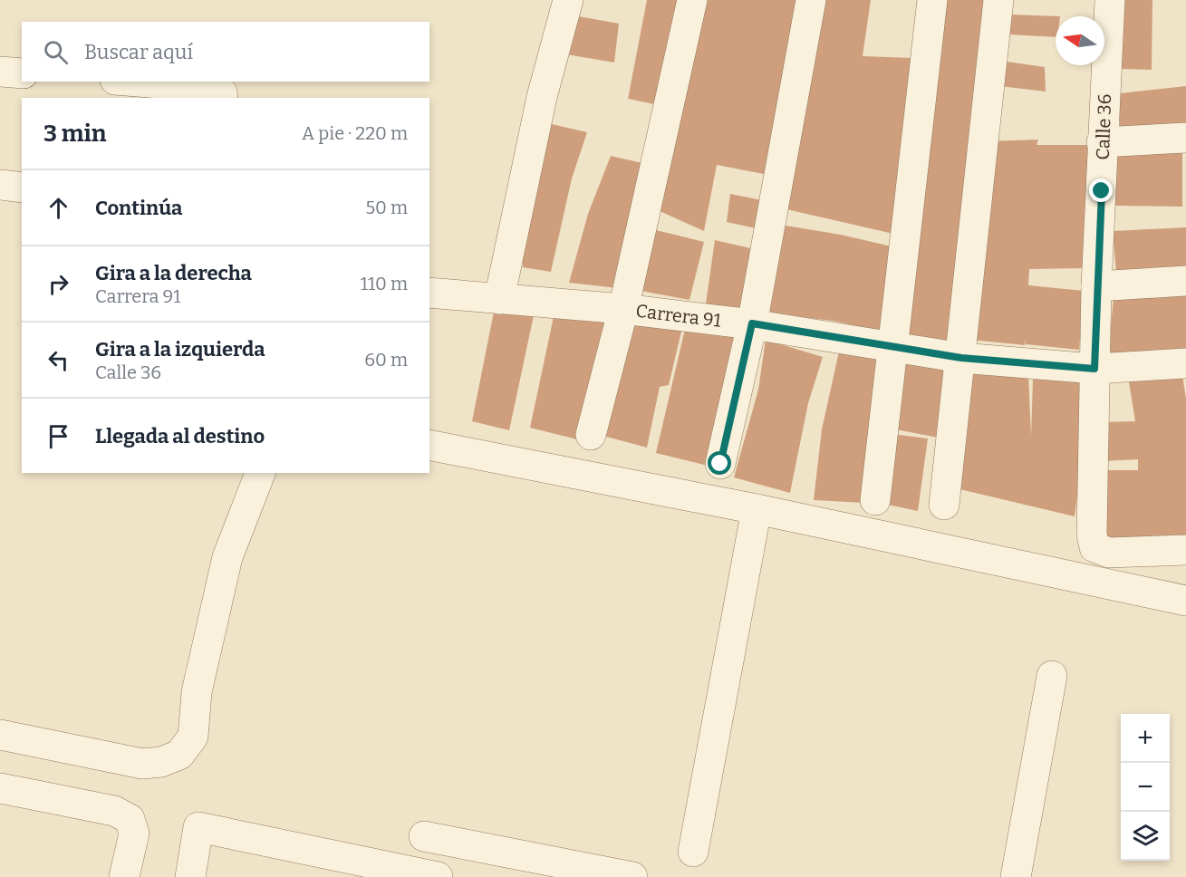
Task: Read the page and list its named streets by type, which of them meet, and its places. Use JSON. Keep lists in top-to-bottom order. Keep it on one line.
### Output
{"streets":{"street":["Calle 36","Carrera 91"]},"crossings":[["Calle 36","Carrera 91"]],"north":"left","page":{"search":"Buscar aquí","heading":["3 min","A pie · 220 m"],"list":[["Continúa","50 m"],["Gira a la derecha","Carrera 91","110 m"],["Gira a la izquierda","Calle 36","60 m"],"Llegada al destino"],"map_buttons":["+","−"]}}
